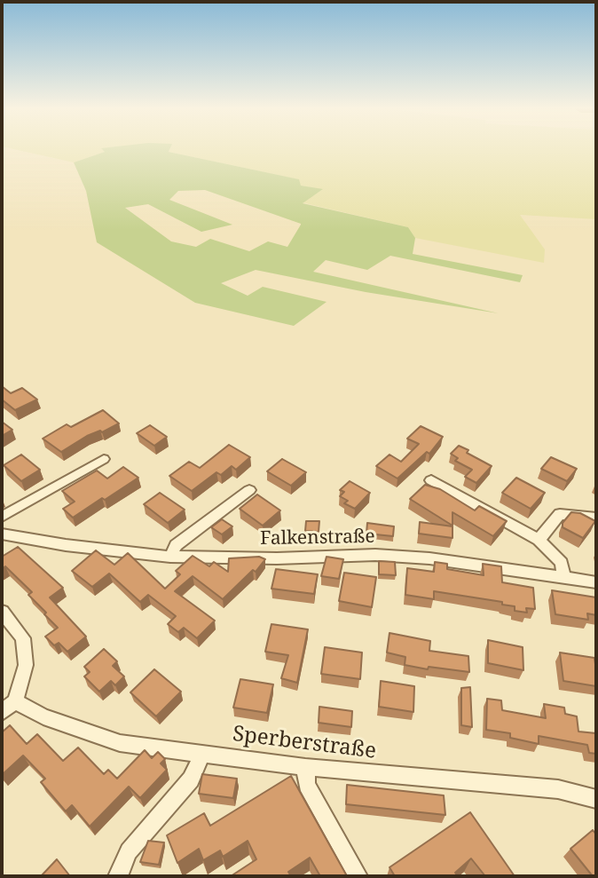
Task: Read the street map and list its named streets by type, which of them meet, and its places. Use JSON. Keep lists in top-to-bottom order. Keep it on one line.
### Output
{"streets":{"street":["Falkenstraße","Sperberstraße"]}}
